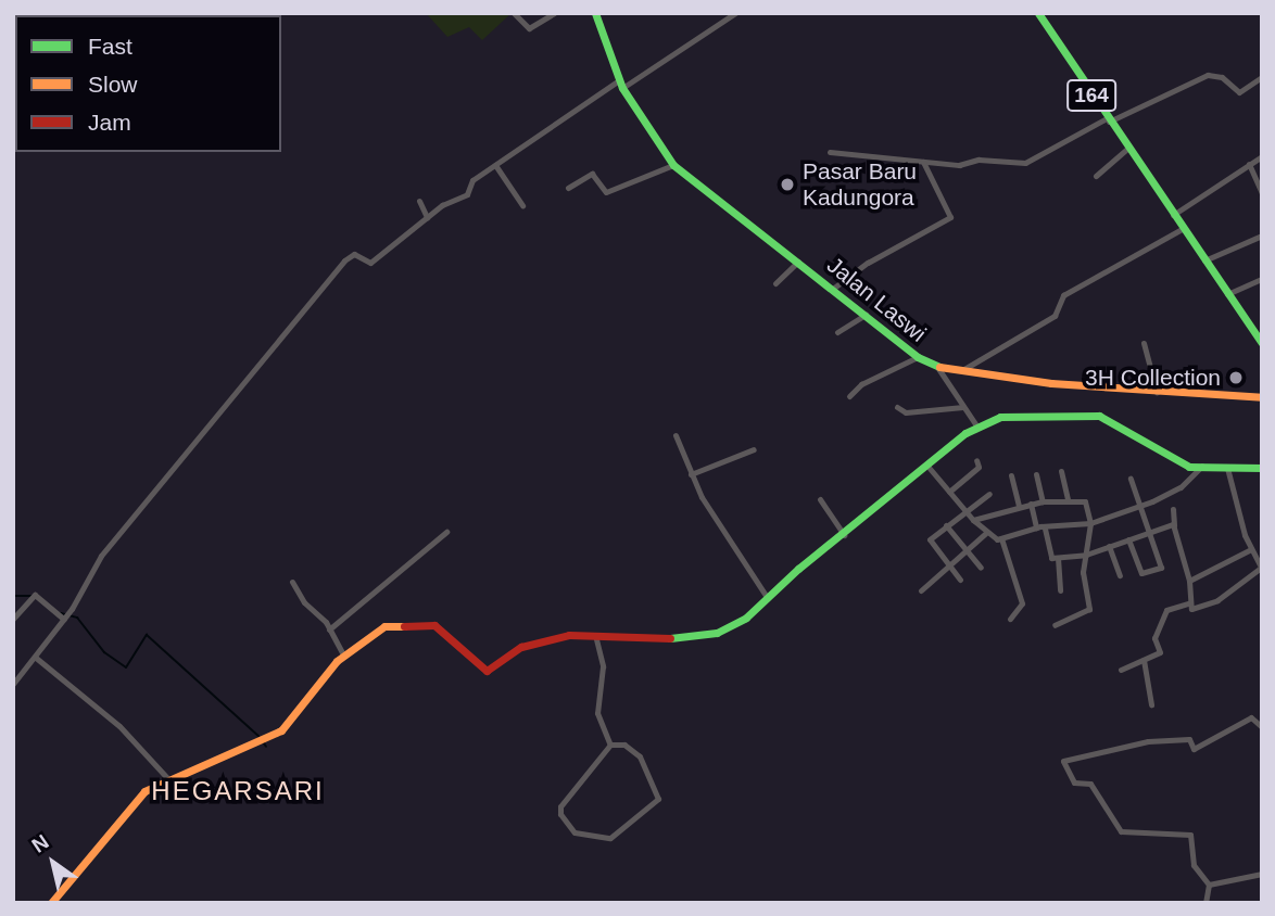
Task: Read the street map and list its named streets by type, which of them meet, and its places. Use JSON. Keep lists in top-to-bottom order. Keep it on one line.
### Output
{"streets":{"street":["164","Jalan Laswi"]},"districts":["HEGARSARI"],"places":["Pasar Baru Kadungora","3H Collection"],"legend":["Fast","Slow","Jam"],"north":"top left"}
